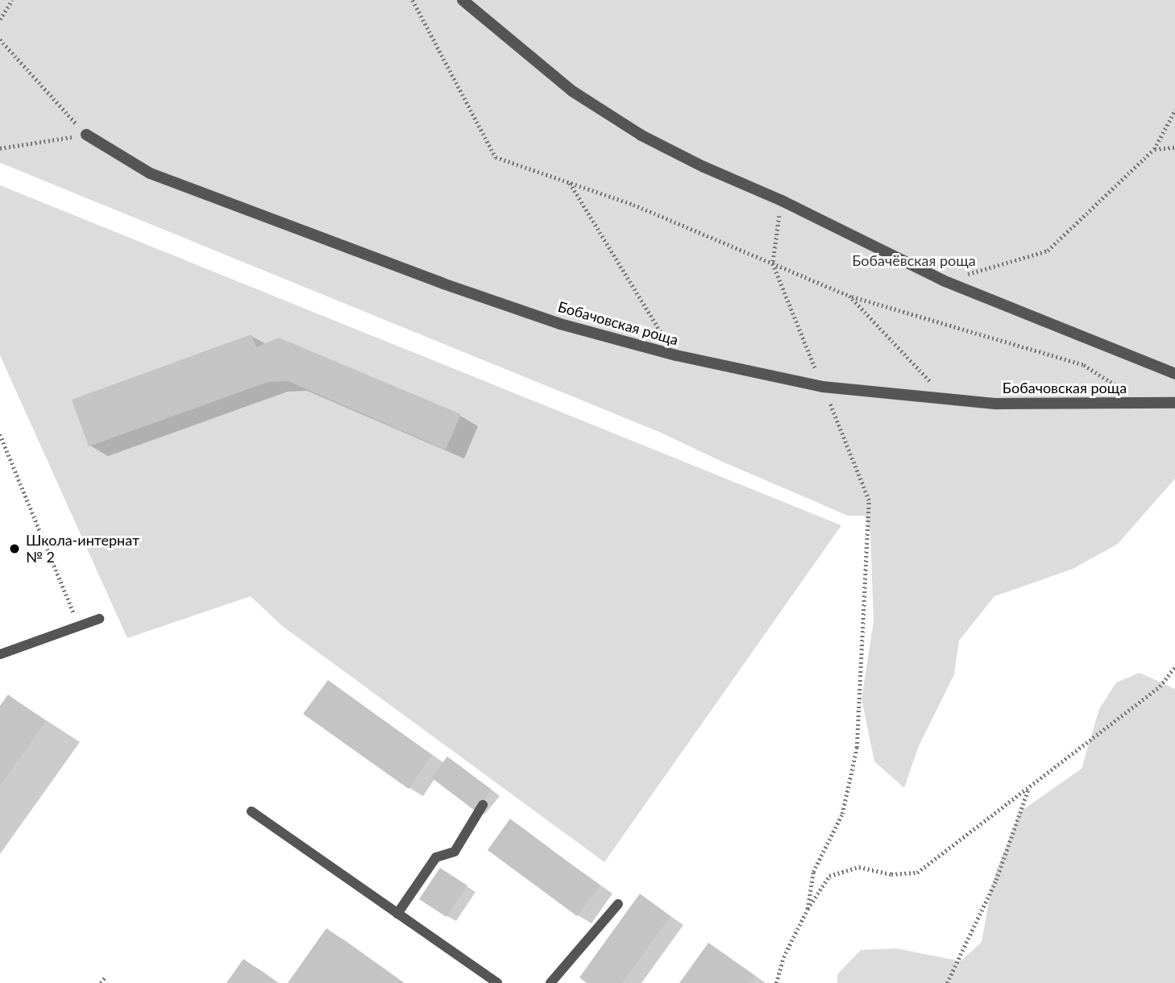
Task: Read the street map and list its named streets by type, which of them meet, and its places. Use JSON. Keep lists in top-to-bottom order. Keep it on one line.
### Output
{"streets":{"street":["Бобачовская роща"]},"parks":["Бобачёвская роща"],"places":["Школа-интернат № 2"]}
